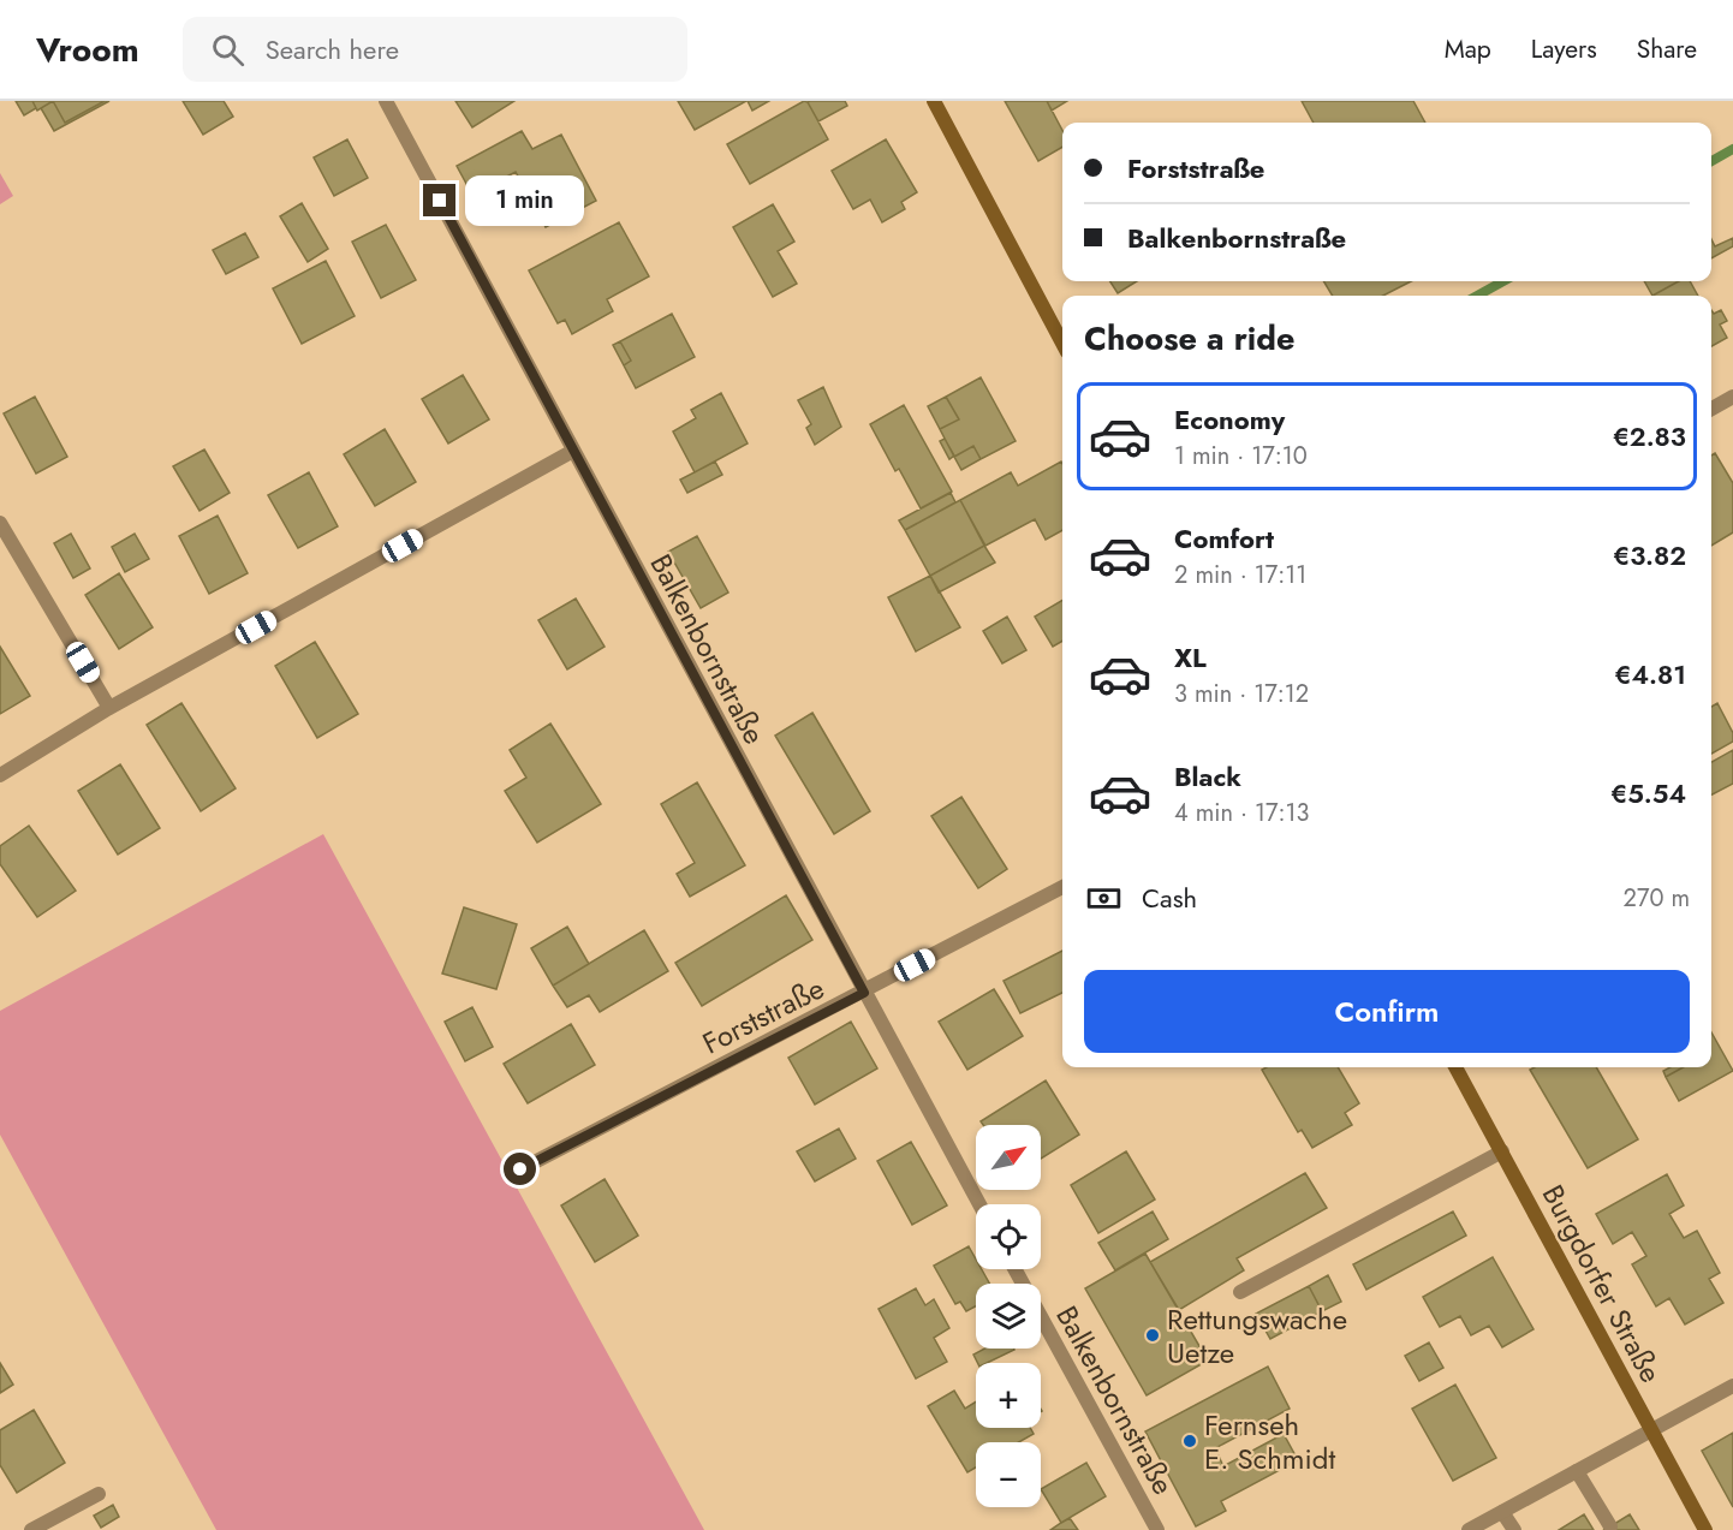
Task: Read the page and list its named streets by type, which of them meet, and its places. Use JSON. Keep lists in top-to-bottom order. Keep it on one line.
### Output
{"streets":{"main road":["Burgdorfer Straße"],"street":["Balkenbornstraße","Forststraße"]},"crossings":[["Balkenbornstraße","Forststraße"]],"places":["Rettungswache Uetze","Fernseh E. Schmidt"],"north":"top right","page":{"header":"Vroom","search":"Search here","nav":["Map","Layers","Share"],"banner":["Forststraße","Balkenbornstraße"],"bubble":"1 min","heading":"Choose a ride","list":[{"name":"Economy","note":"1 min · 17:10","value":"€2.83"},{"name":"Comfort","note":"2 min · 17:11","value":"€3.82"},{"name":"XL","note":"3 min · 17:12","value":"€4.81"},{"name":"Black","note":"4 min · 17:13","value":"€5.54"}],"pay":["Cash","270 m"],"buttons":"Confirm","map_buttons":["+","−"]}}
